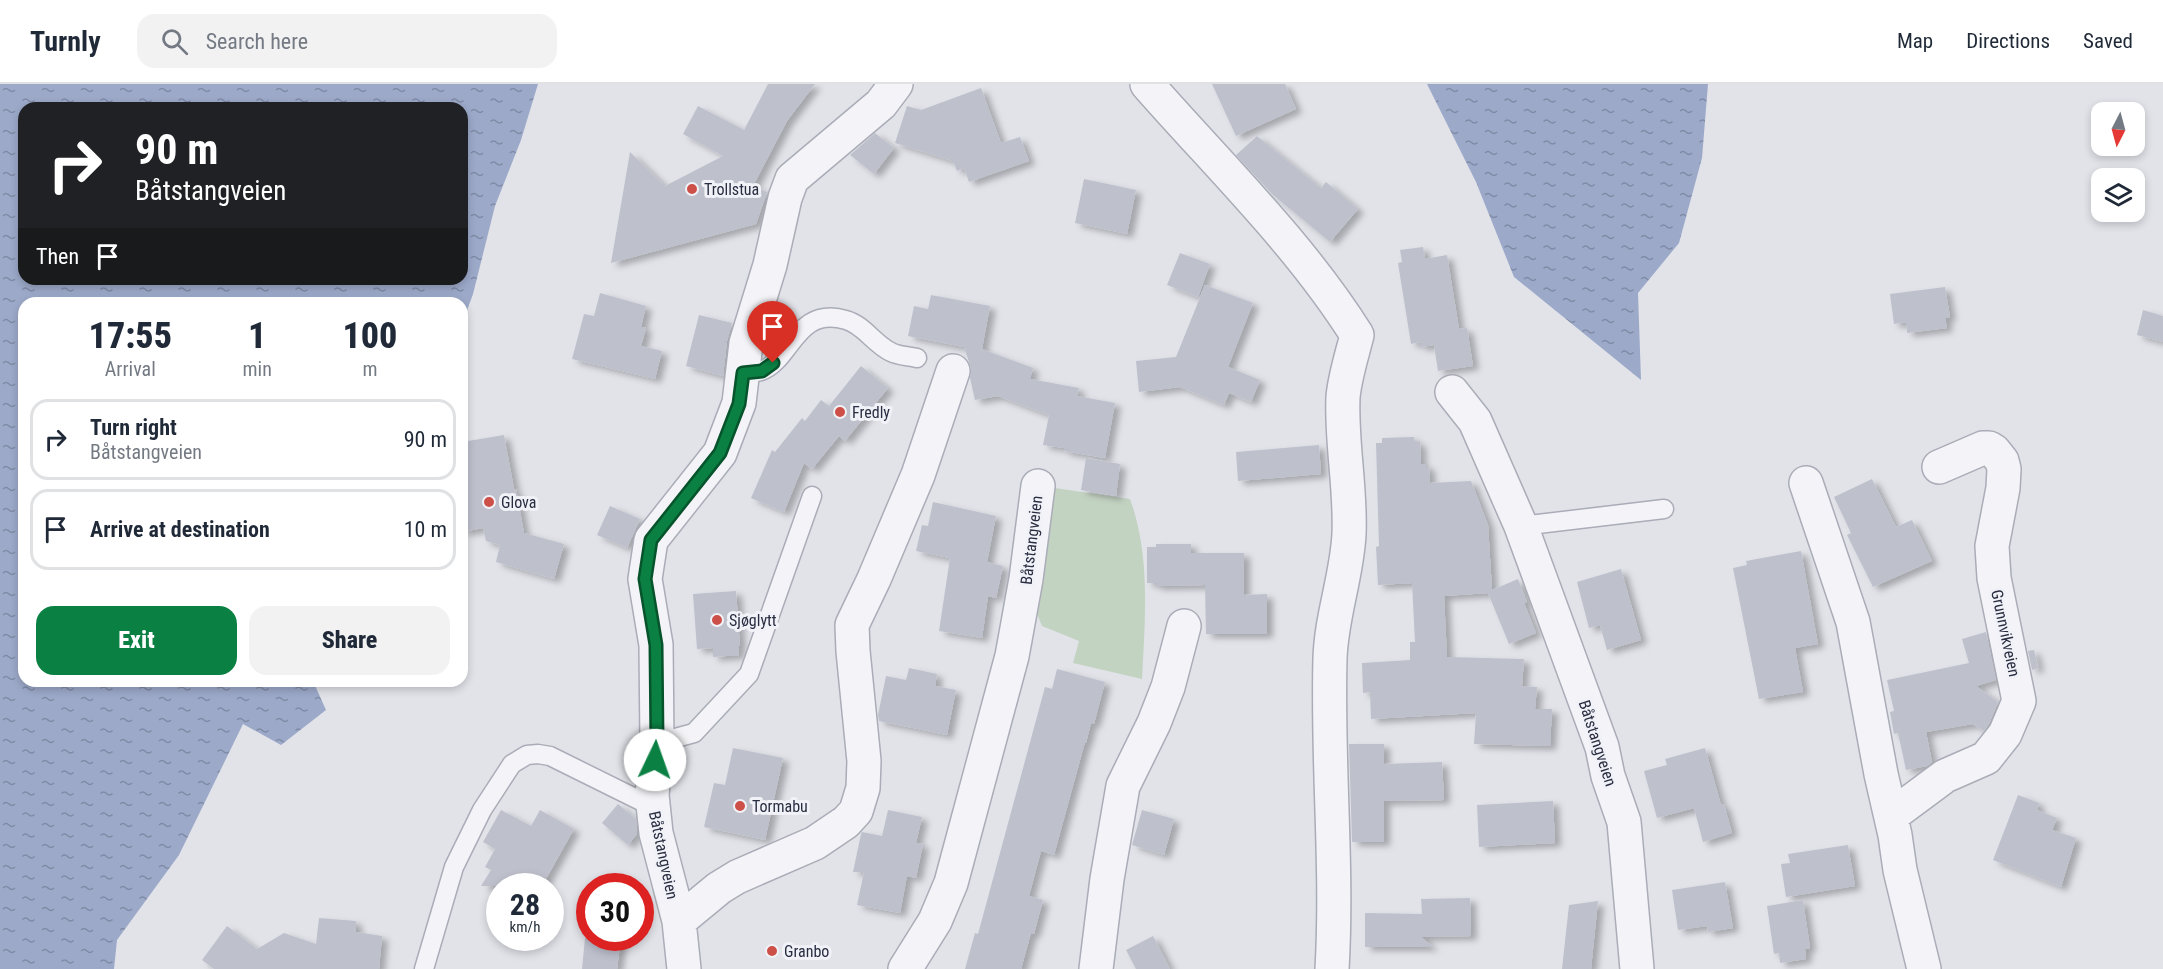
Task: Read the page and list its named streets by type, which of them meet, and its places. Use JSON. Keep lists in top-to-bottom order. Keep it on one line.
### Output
{"streets":{"street":["Båtstangveien","Grunnvikveien"]},"places":["Trollstua","Fredly","Glova","Sjøglytt","Tormabu","Granbo"],"north":"bottom","page":{"header":"Turnly","search":"Search here","nav":["Map","Directions","Saved"],"turn":["90 m","Båtstangveien"],"then":"Then","eta":["17:55","Arrival","1","min","100","m"],"list":[{"name":"Turn right","note":"Båtstangveien","value":"90 m"},{"name":"Arrive at destination","value":"10 m"}],"buttons":["Exit","Share"],"speed":"28 km/h","limit":"30"}}
